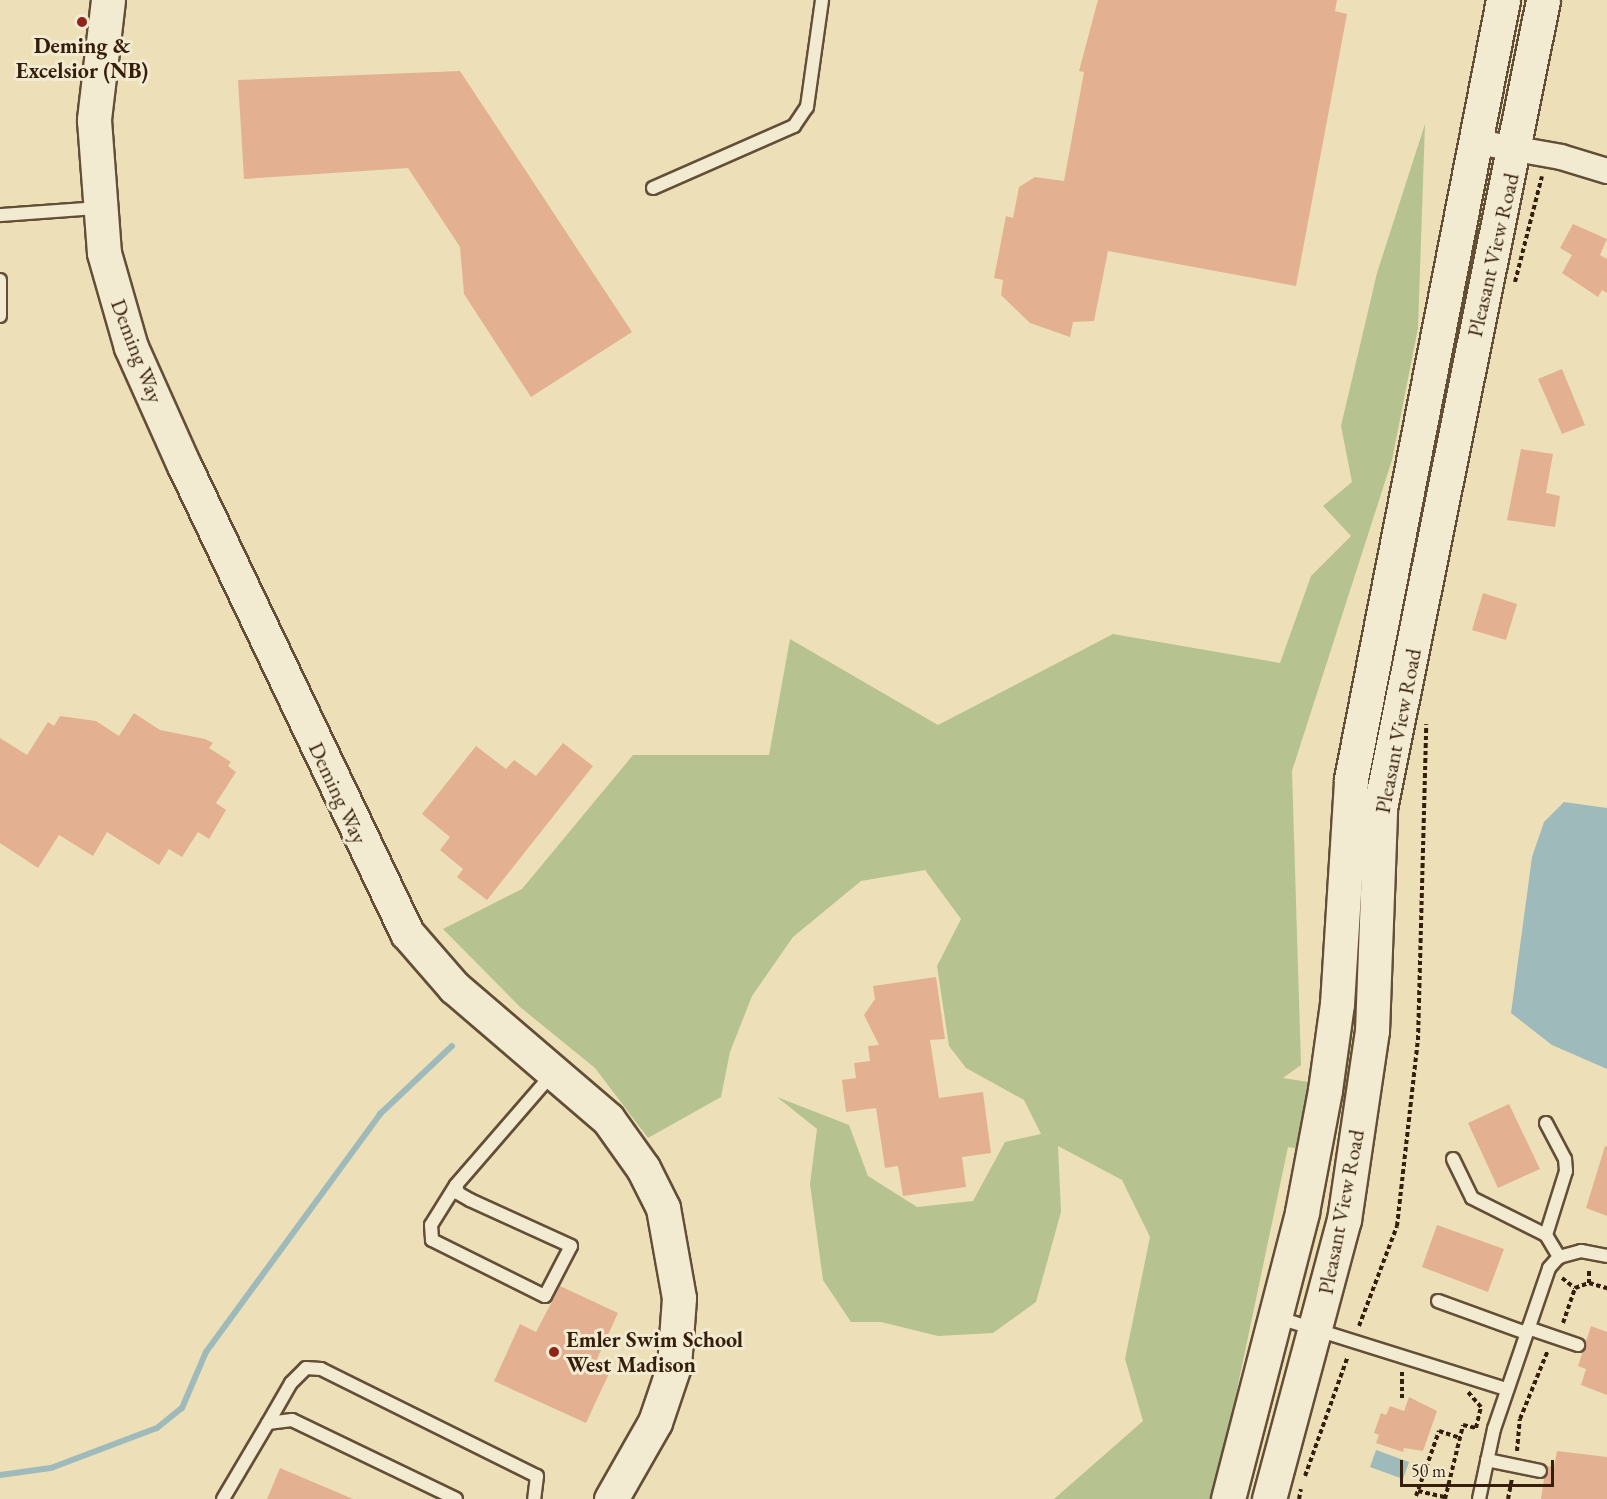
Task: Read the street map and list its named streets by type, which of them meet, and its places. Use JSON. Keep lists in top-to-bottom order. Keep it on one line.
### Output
{"streets":{"main road":["Pleasant View Road","Deming Way"]},"places":["Deming & Excelsior (NB)","Emler Swim School West Madison"],"scale_bar":"50 m"}
